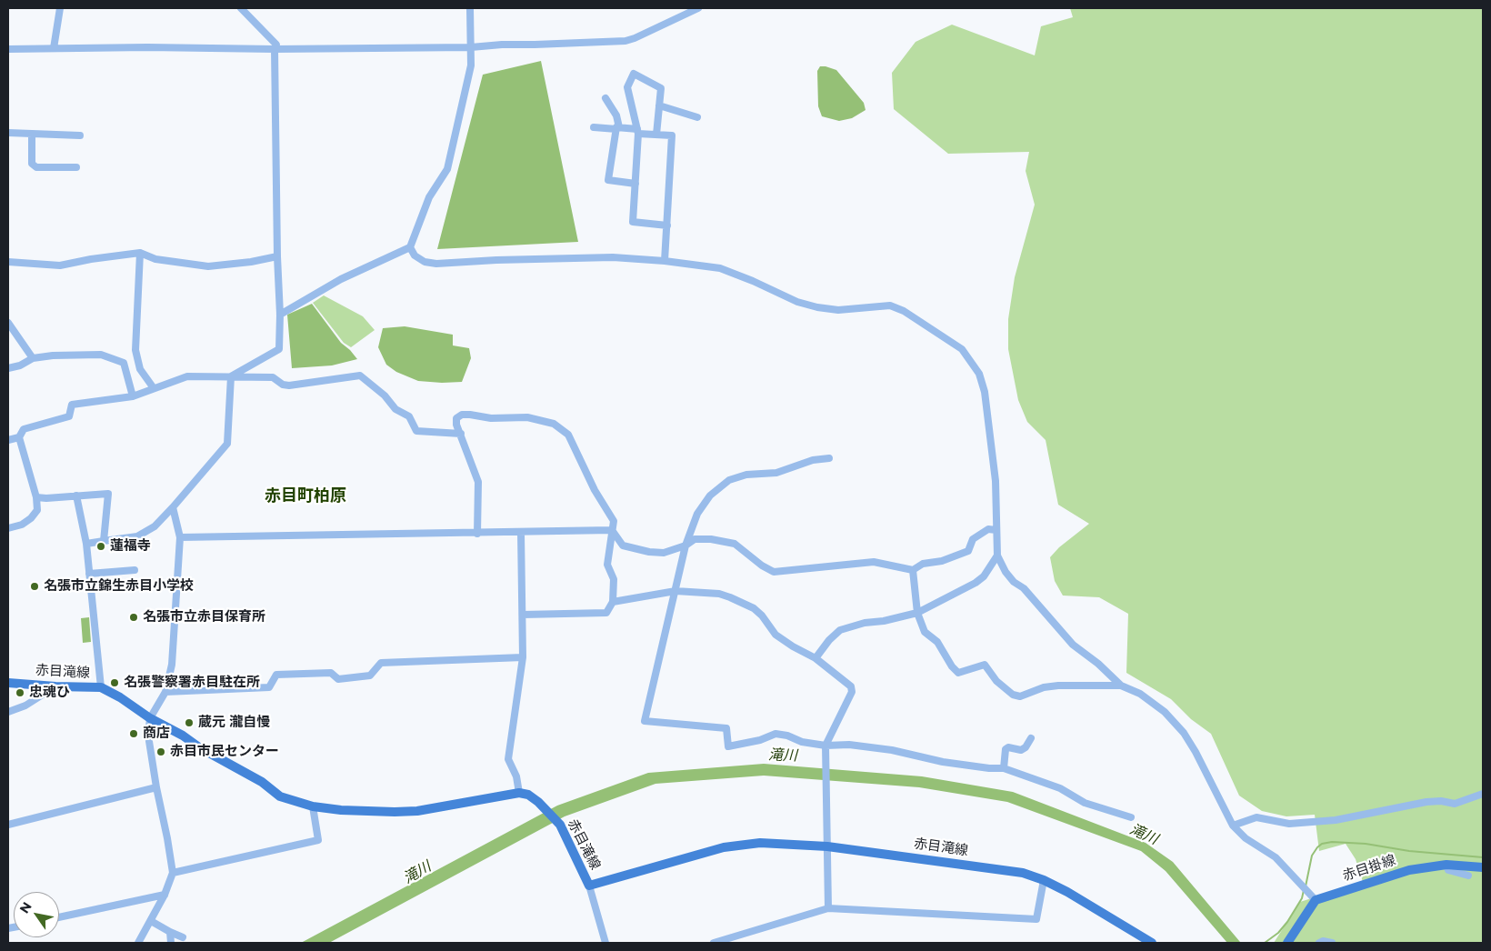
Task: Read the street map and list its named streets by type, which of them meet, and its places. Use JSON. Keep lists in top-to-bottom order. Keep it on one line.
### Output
{"streets":{"main road":["赤目滝線","赤目掛線"]},"districts":["赤目町柏原"],"water":["滝川"],"places":["蓮福寺","名張市立錦生赤目小学校","名張市立赤目保育所","名張警察署赤目駐在所","忠魂ひ","蔵元 瀧自慢","商店","赤目市民センター"],"north":"top left"}
